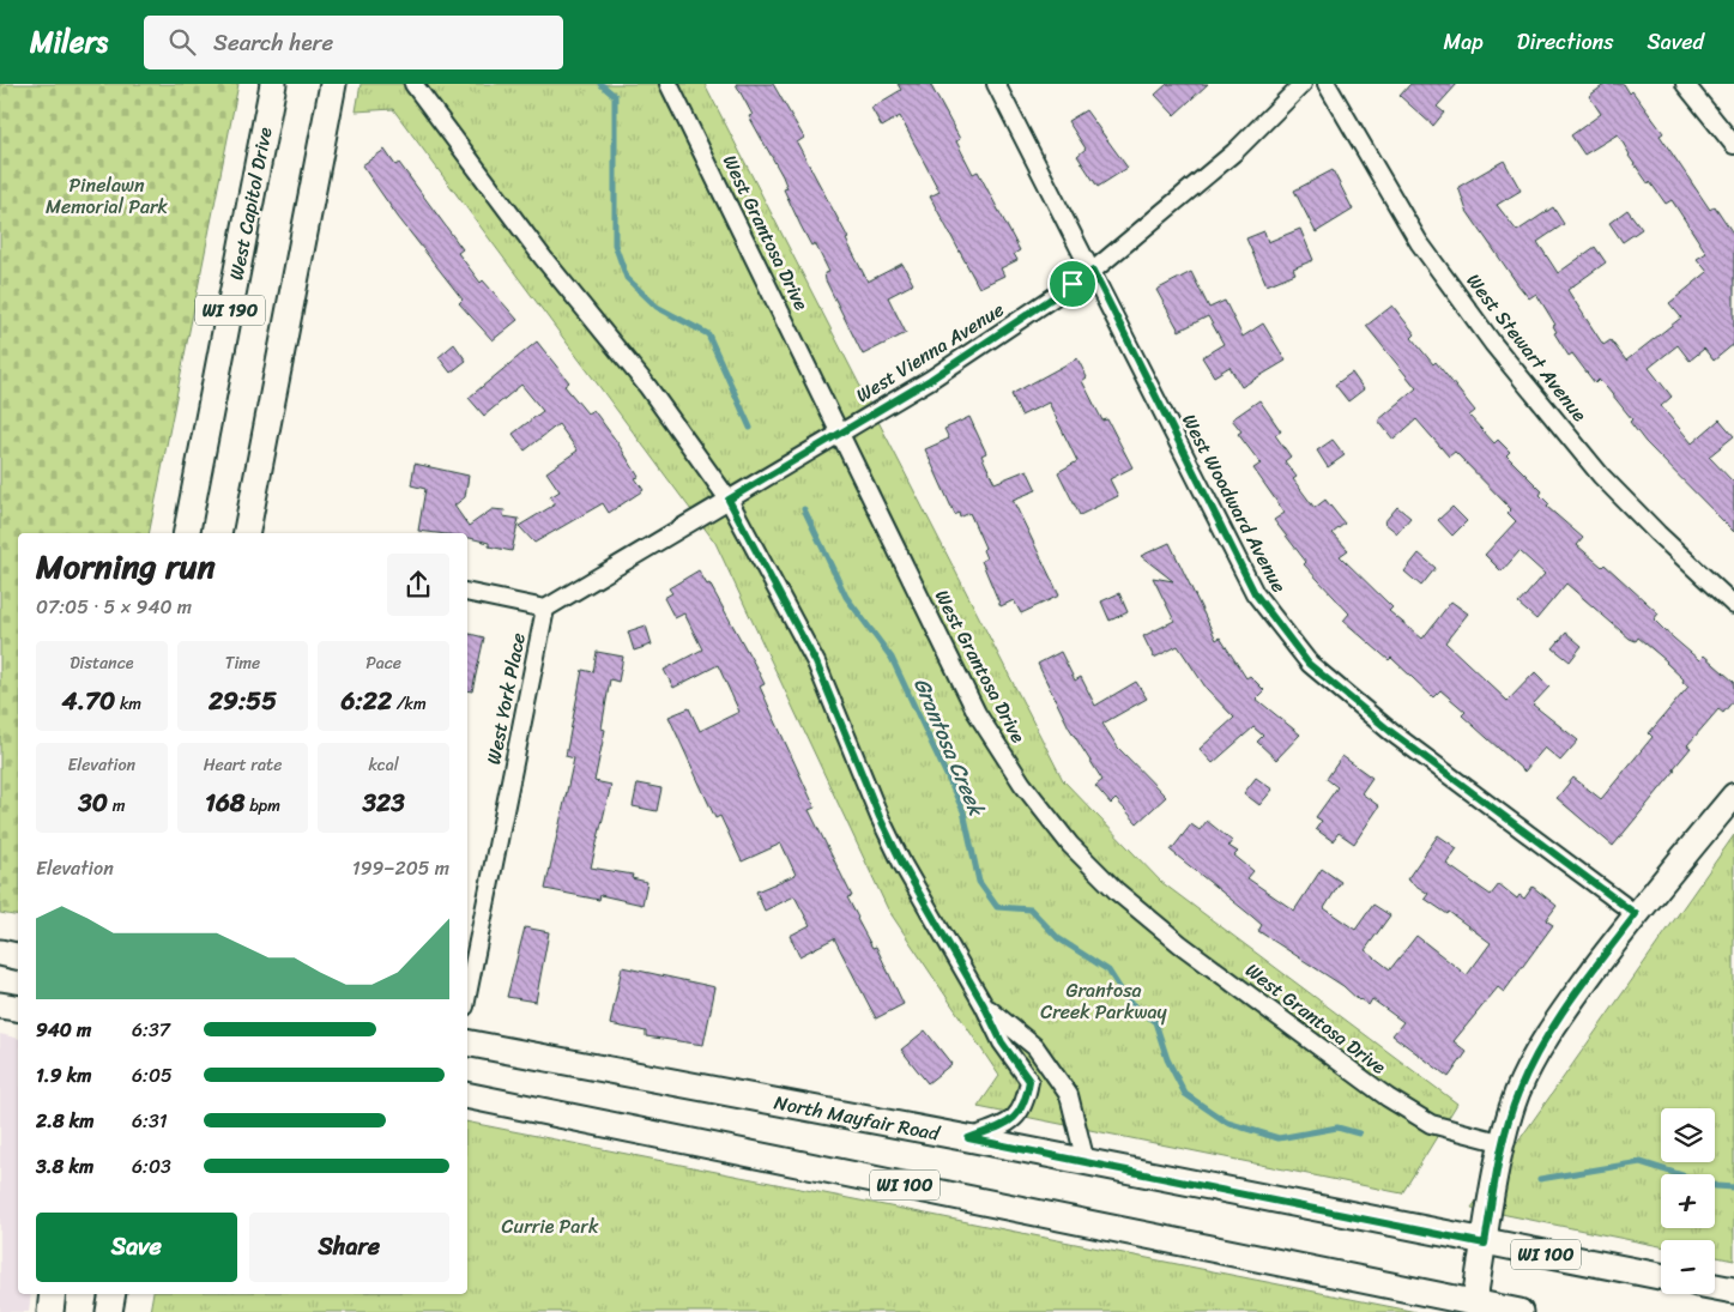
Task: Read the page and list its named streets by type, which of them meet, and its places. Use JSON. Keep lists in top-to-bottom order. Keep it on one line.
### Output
{"streets":{"main road":["West Capitol Drive","WI 190","North Mayfair Road","WI 100"],"street":["West Grantosa Drive","West Stewart Avenue","West Vienna Avenue","West Woodward Avenue","West York Place"]},"crossings":[["West Grantosa Drive","West Vienna Avenue"],["West Vienna Avenue","West Woodward Avenue"],["West Vienna Avenue","West York Place"]],"water":["Grantosa Creek"],"parks":["Pinelawn Memorial Park","Grantosa Creek Parkway","Currie Park"],"page":{"header":"Milers","search":"Search here","nav":["Map","Directions","Saved"],"heading":["Morning run","07:05 · 5 × 940 m"],"stats":[["Distance","4.70 km"],["Time","29:55"],["Pace","6:22 /km"],["Elevation","30 m"],["Heart rate","168 bpm"],["kcal","323"]],"chart":["Elevation","199–205 m"],"list":[{"name":"940 m","note":"6:37"},{"name":"1.9 km","note":"6:05"},{"name":"2.8 km","note":"6:31"},{"name":"3.8 km","note":"6:03"}],"map_buttons":["+","−"],"buttons":["Save","Share"]}}
